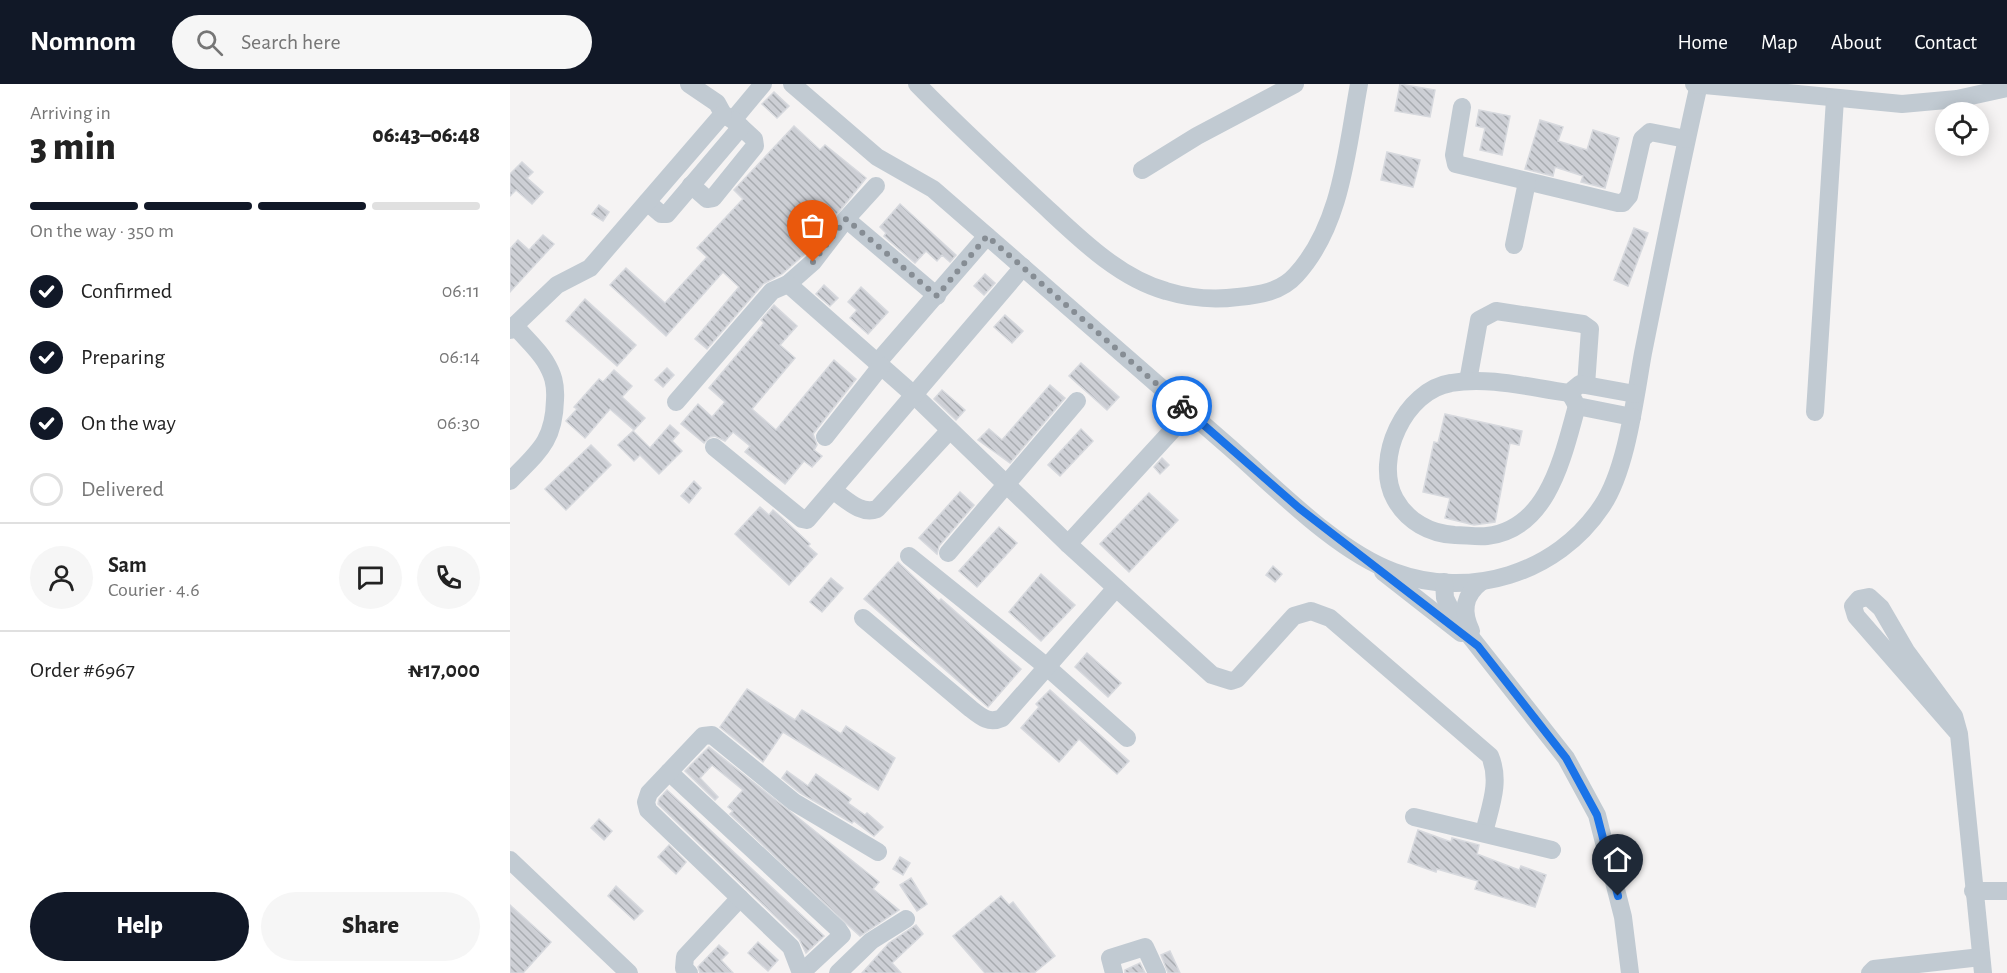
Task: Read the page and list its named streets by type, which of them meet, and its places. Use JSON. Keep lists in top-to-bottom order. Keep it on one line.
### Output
{"page":{"header":"Nomnom","search":"Search here","nav":["Home","Map","About","Contact"],"heading":["3 min","Arriving in","06:43–06:48"],"panel":["Sam","Courier · 4.6","Order #6967","₦17,000"],"bar":"On the way · 350 m","list":[["Confirmed","06:11"],["Preparing","06:14"],["On the way","06:30"],"Delivered"],"buttons":["Help","Share"]}}
